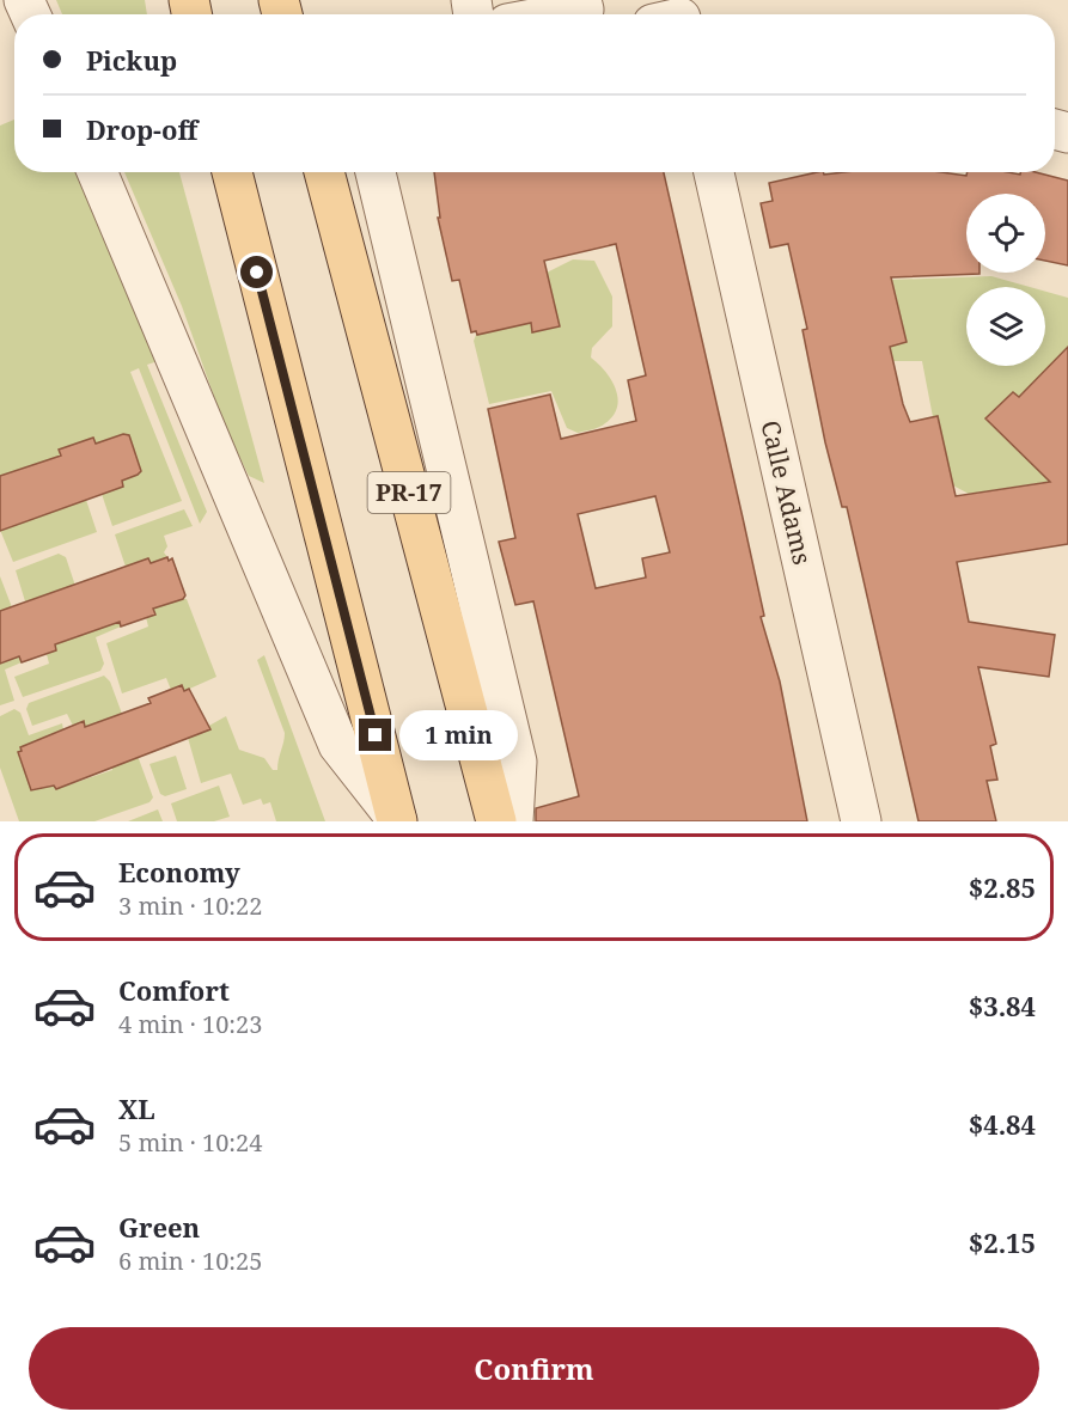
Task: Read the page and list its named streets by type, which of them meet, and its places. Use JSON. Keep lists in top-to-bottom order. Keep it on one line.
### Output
{"streets":{"main road":["PR-17"],"street":["Calle Adams"]},"page":{"banner":["Pickup","Drop-off"],"bubble":"1 min","list":[{"name":"Economy","note":"3 min · 10:22","value":"$2.85"},{"name":"Comfort","note":"4 min · 10:23","value":"$3.84"},{"name":"XL","note":"5 min · 10:24","value":"$4.84"},{"name":"Green","note":"6 min · 10:25","value":"$2.15"}],"buttons":"Confirm"}}
